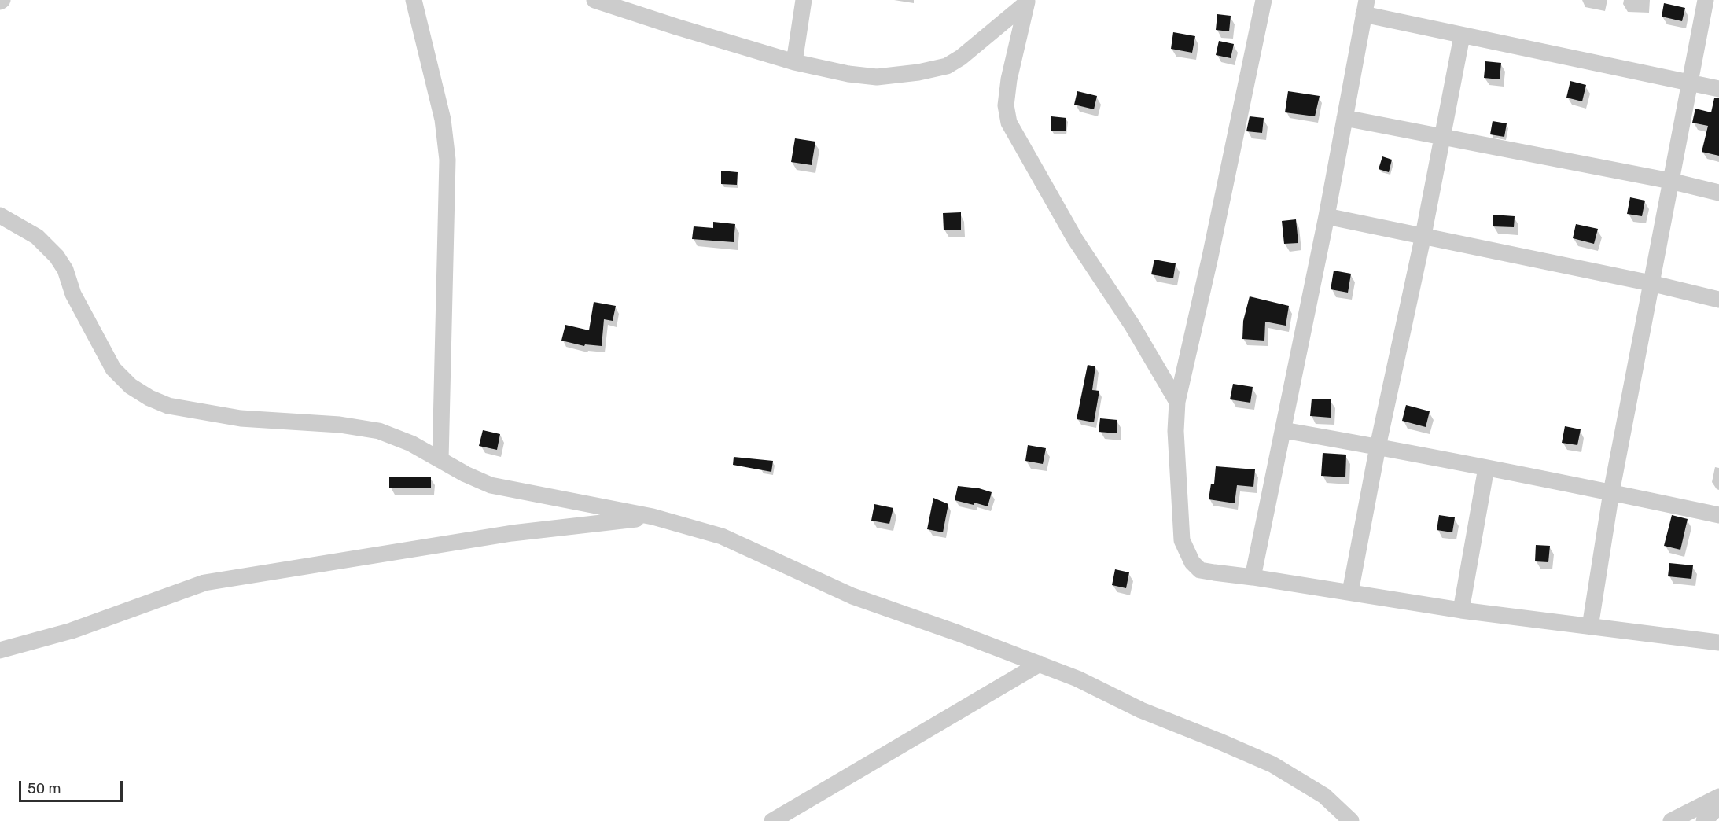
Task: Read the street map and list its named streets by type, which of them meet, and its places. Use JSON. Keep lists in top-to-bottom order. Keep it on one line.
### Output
{"scale_bar":"50 m"}
